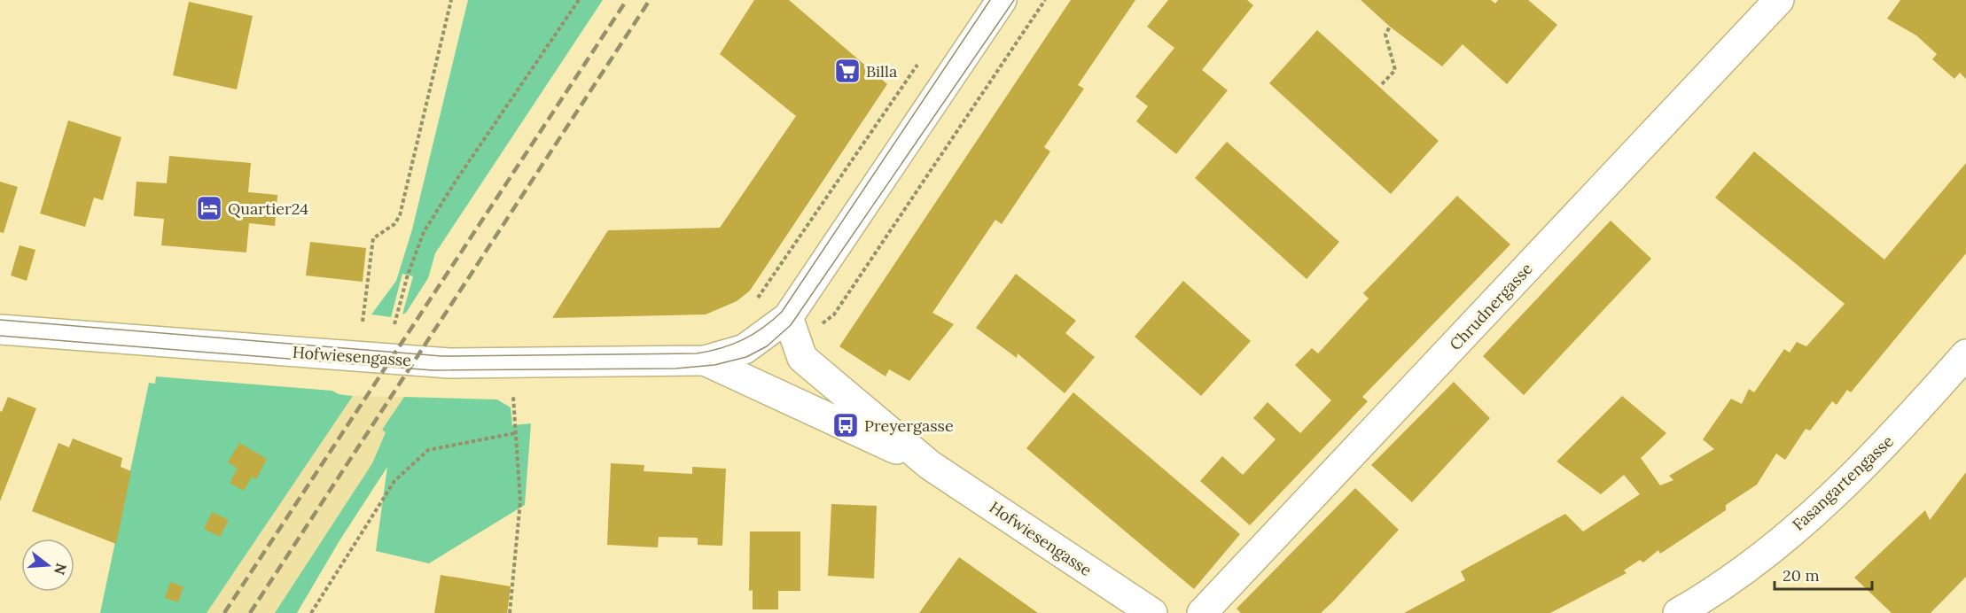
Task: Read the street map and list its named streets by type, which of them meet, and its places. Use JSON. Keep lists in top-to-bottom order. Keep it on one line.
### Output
{"streets":{"main road":["Chrudnergasse","Hofwiesengasse","Fasangartengasse"]},"places":{"supermarket":["Billa"],"hotel":["Quartier24"],"bus stop":["Preyergasse"]},"scale_bar":"20 m","north":"right"}
